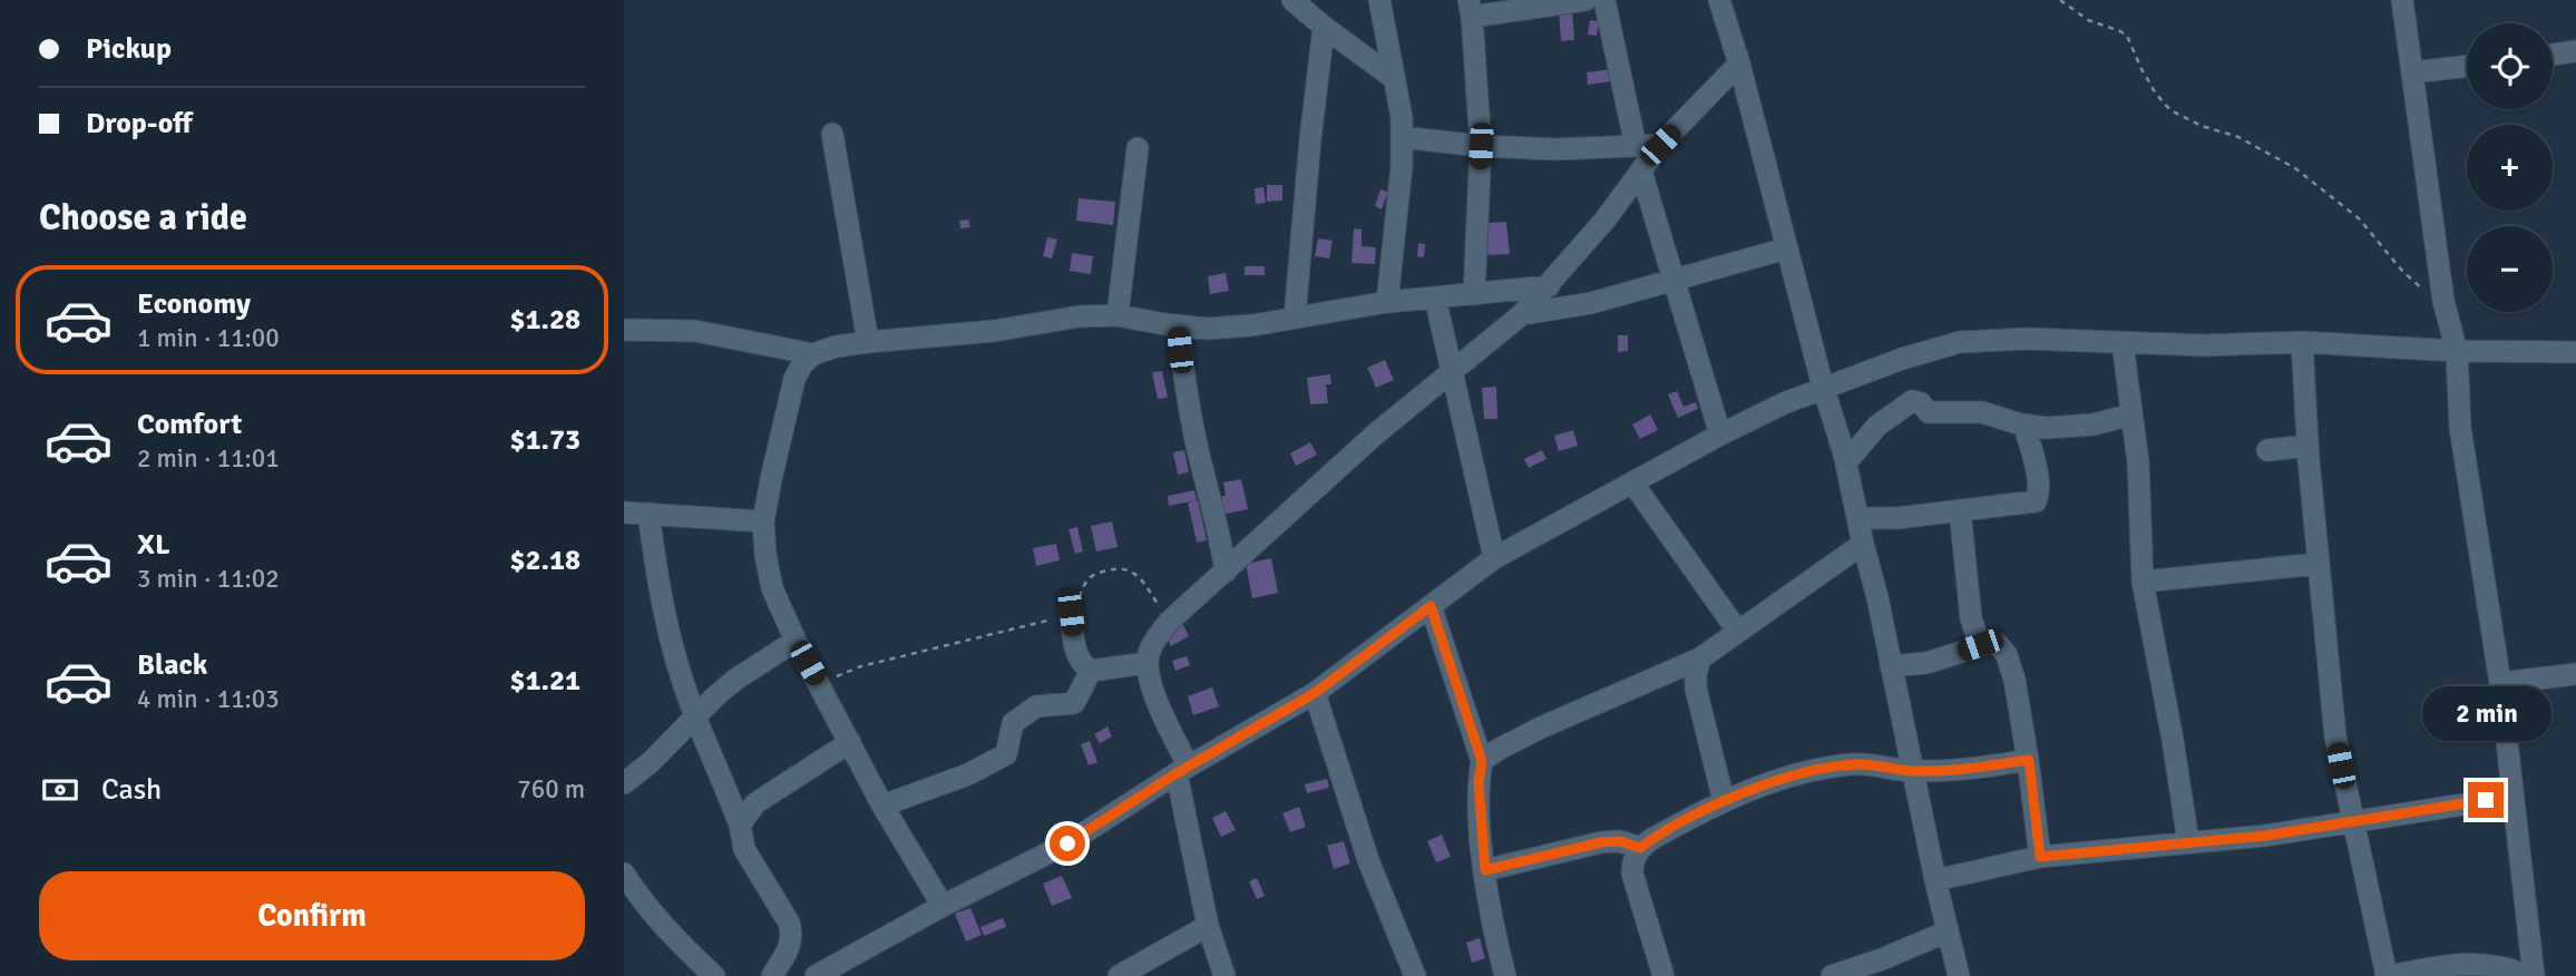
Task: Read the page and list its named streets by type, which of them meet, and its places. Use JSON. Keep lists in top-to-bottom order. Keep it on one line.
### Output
{"page":{"banner":["Pickup","Drop-off"],"map_buttons":["+","−"],"heading":"Choose a ride","list":[{"name":"Economy","note":"1 min · 11:00","value":"$1.28"},{"name":"Comfort","note":"2 min · 11:01","value":"$1.73"},{"name":"XL","note":"3 min · 11:02","value":"$2.18"},{"name":"Black","note":"4 min · 11:03","value":"$1.21"}],"bubble":"2 min","pay":["Cash","760 m"],"buttons":"Confirm"}}
